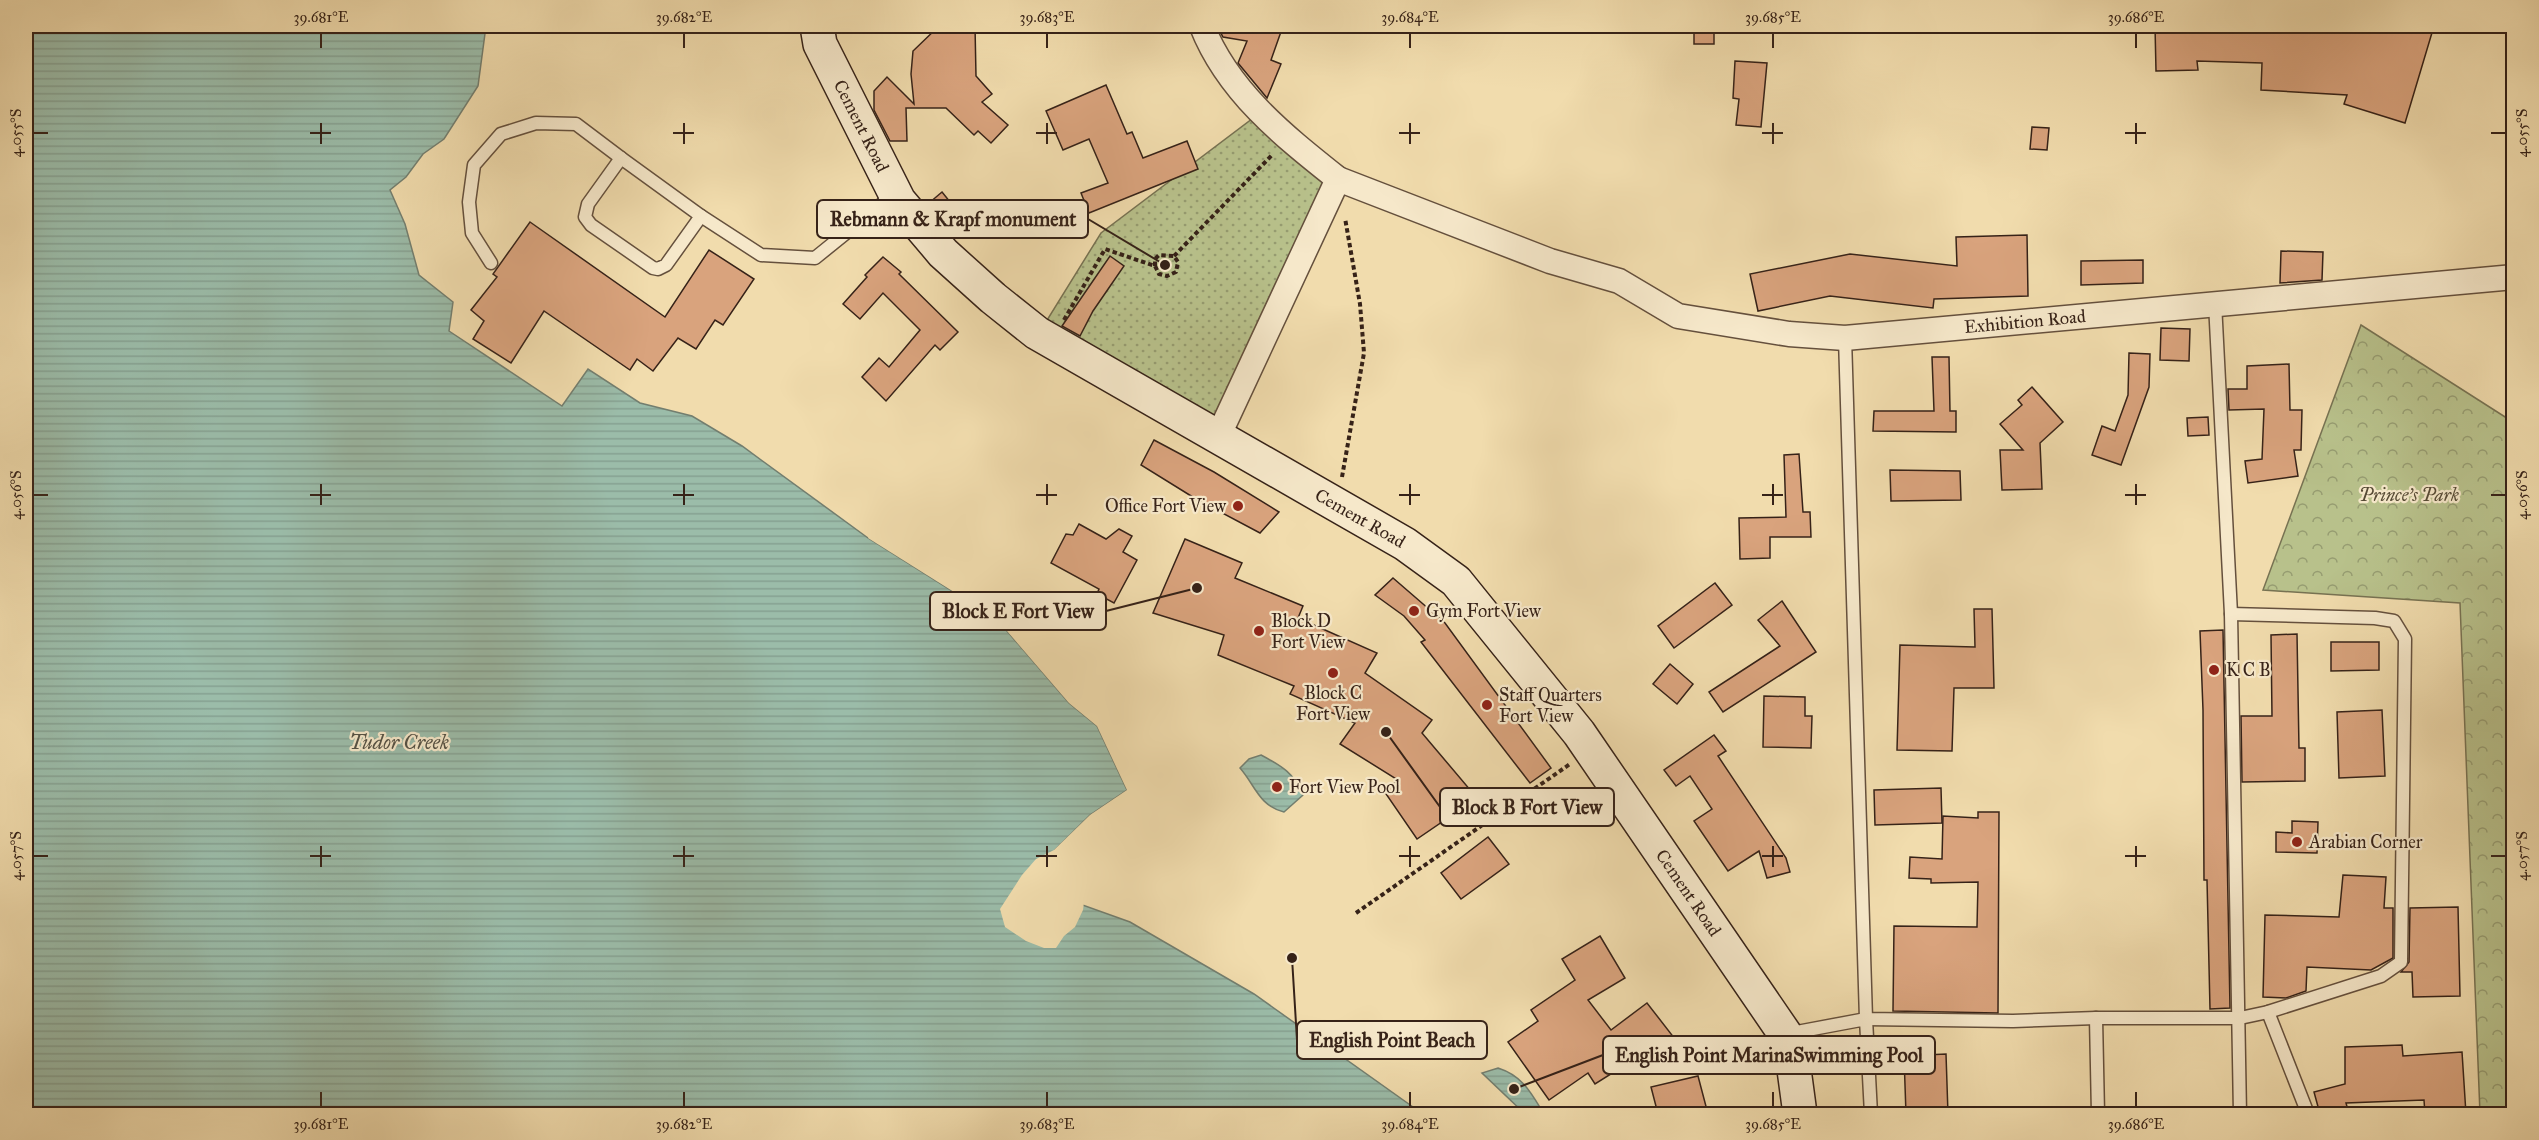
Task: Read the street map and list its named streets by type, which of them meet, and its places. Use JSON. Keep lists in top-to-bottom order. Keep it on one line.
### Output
{"streets":{"main road":["Cement Road"],"street":["Exhibition Road"]},"water":["Tudor Creek"],"parks":["Prince's Park"],"places":["Rebmann & Krapf monument","Office Fort View","Block E Fort View","Gym Fort View","Block D Fort View","K C B","Block C Fort View","Staff Quarters Fort View","Block B Fort View","Fort View Pool","Arabian Corner","English Point Beach","English Point MarinaSwimming Pool"],"coordinates":["39.681°E","39.682°E","39.683°E","39.684°E","39.685°E","39.686°E","4.055°S","4.056°S","4.057°S"]}
